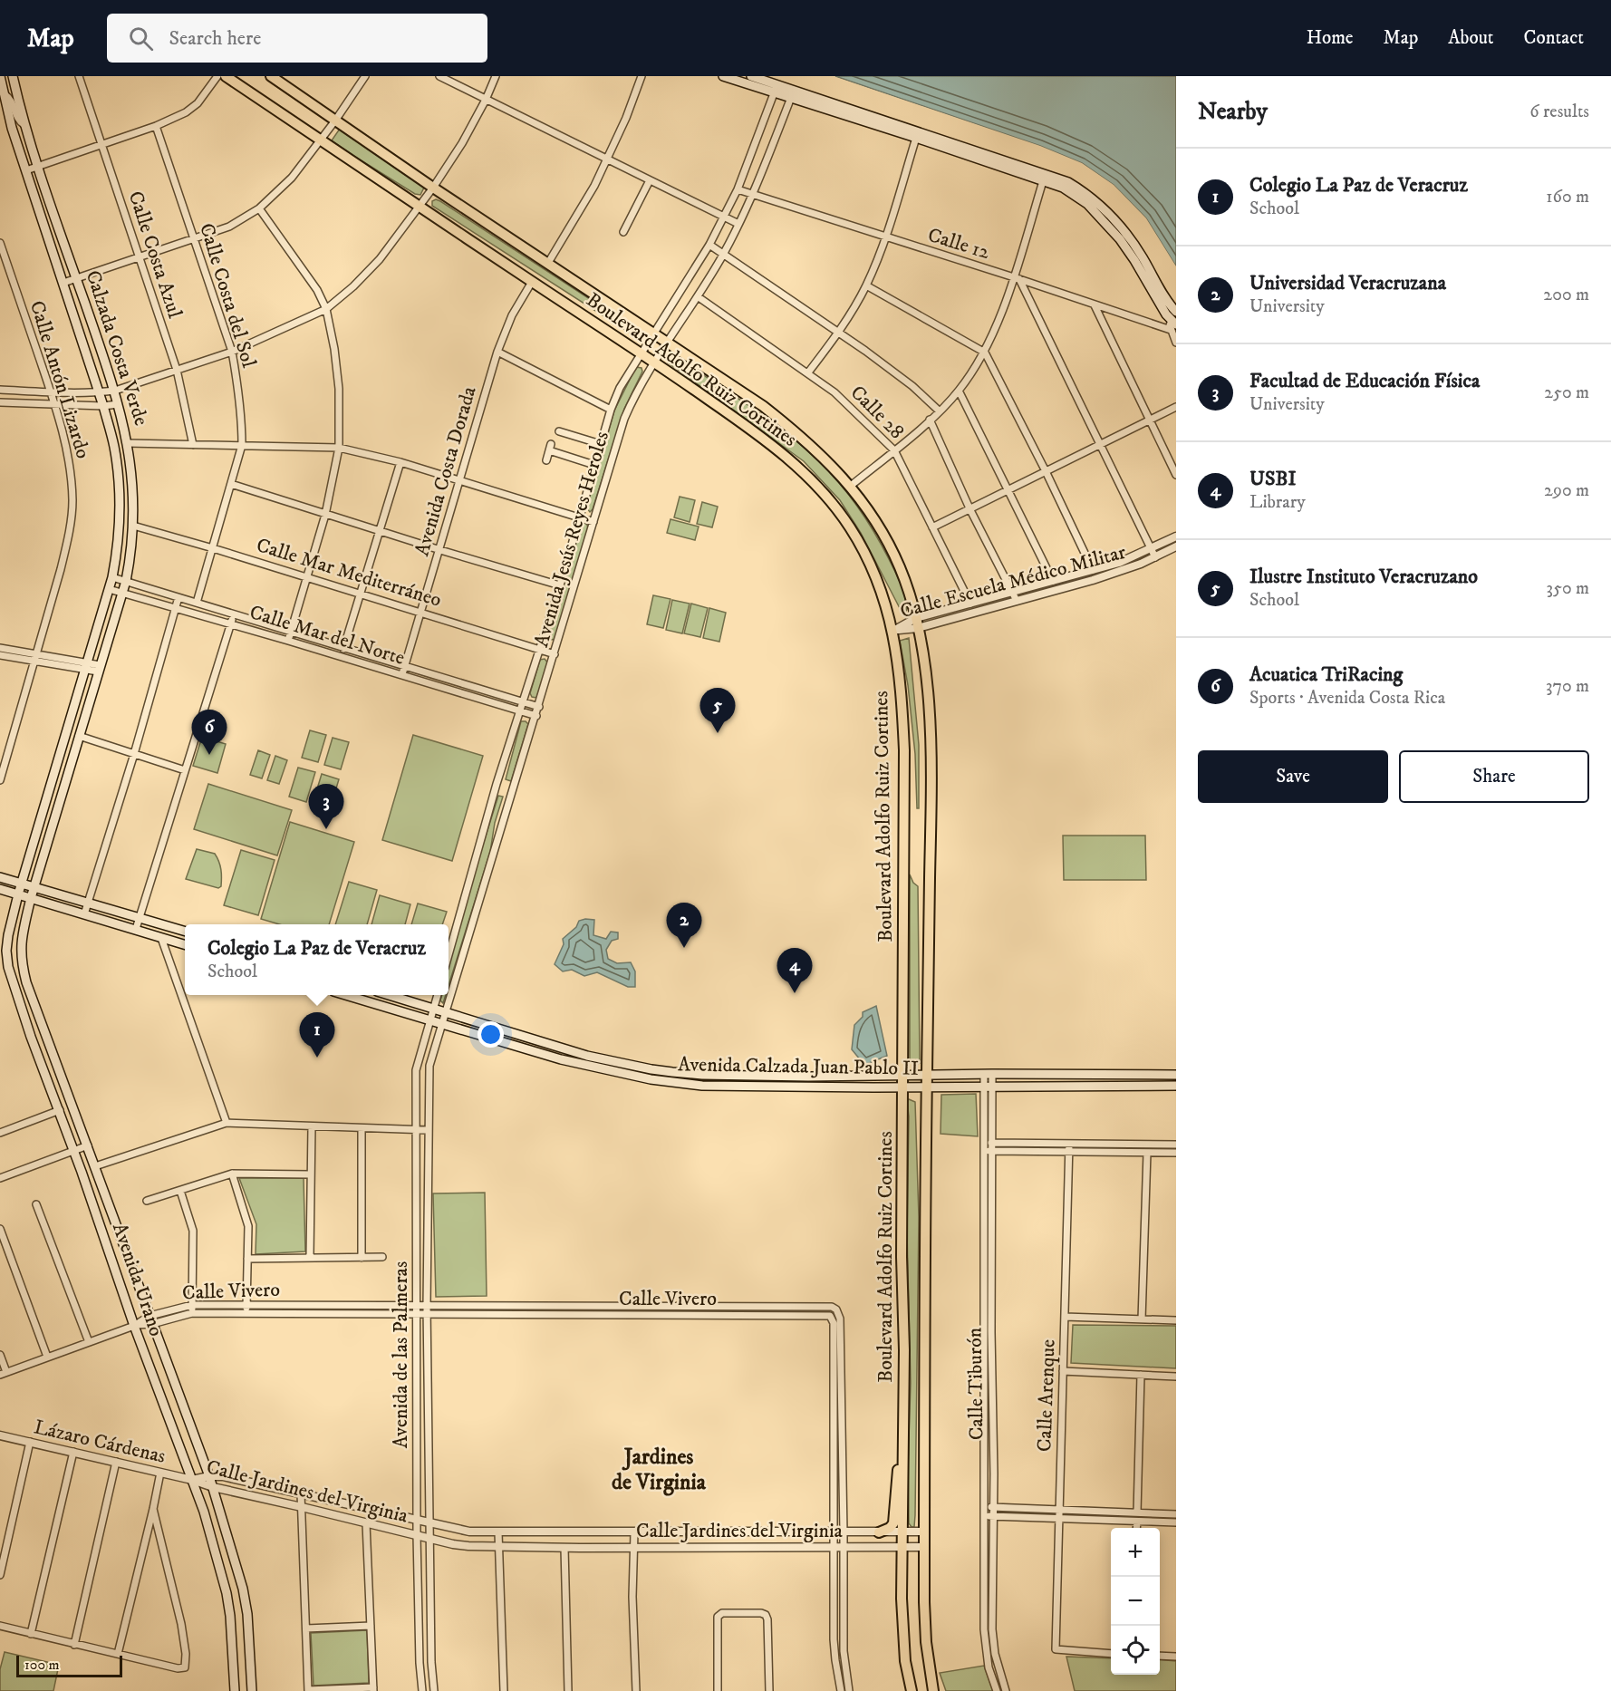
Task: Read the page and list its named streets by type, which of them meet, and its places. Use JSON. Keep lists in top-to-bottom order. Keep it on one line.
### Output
{"streets":{"main road":["Calzada Costa Verde","Boulevard Adolfo Ruiz Cortines","Avenida Calzada Juan Pablo II","Avenida Urano"],"street":["Calle 12","Calle Costa Azul","Calle Costa del Sol","Calle Antón Lizardo","Calle 28","Avenida Costa Dorada","Avenida Jesús Reyes Heroles","Calle Mar Mediterráneo","Calle Escuela Médico Militar","Calle Mar del Norte","Calle Vivero","Avenida de las Palmeras","Calle Tiburón","Calle Arenque","Lázaro Cárdenas","Calle Jardines del Virginia"]},"crossings":[["Calle 12","Avenida Jesús Reyes Heroles"],["Calle Costa del Sol","Calle Mar Mediterráneo"],["Calle Costa del Sol","Calle Mar del Norte"],["Calzada Costa Verde","Calle Mar Mediterráneo"],["Calzada Costa Verde","Calle Mar del Norte"],["Calzada Costa Verde","Avenida Urano"],["Boulevard Adolfo Ruiz Cortines","Avenida Costa Dorada"],["Boulevard Adolfo Ruiz Cortines","Avenida Jesús Reyes Heroles"],["Boulevard Adolfo Ruiz Cortines","Calle Escuela Médico Militar"],["Boulevard Adolfo Ruiz Cortines","Avenida Calzada Juan Pablo II"],["Boulevard Adolfo Ruiz Cortines","Calle Jardines del Virginia"],["Calle 28","Avenida Jesús Reyes Heroles"],["Calle 28","Calle Escuela Médico Militar"],["Avenida Costa Dorada","Calle Mar Mediterráneo"],["Avenida Costa Dorada","Calle Mar del Norte"],["Avenida Jesús Reyes Heroles","Calle Mar Mediterráneo"],["Avenida Jesús Reyes Heroles","Calle Mar del Norte"],["Avenida Jesús Reyes Heroles","Avenida Calzada Juan Pablo II"],["Avenida Jesús Reyes Heroles","Avenida de las Palmeras"],["Avenida Calzada Juan Pablo II","Avenida de las Palmeras"],["Avenida Calzada Juan Pablo II","Calle Tiburón"],["Avenida Urano","Calle Vivero"],["Avenida Urano","Lázaro Cárdenas"],["Avenida Urano","Calle Jardines del Virginia"],["Calle Vivero","Avenida de las Palmeras"],["Avenida de las Palmeras","Calle Jardines del Virginia"],["Lázaro Cárdenas","Calle Jardines del Virginia"]],"districts":["Jardines de Virginia"],"scale_bar":"100 m","page":{"header":"Map","search":"Search here","nav":["Home","Map","About","Contact"],"heading":["Nearby","6 results"],"list":[{"mark":"1","name":"Colegio La Paz de Veracruz","note":"School","value":"160 m"},{"mark":"2","name":"Universidad Veracruzana","note":"University","value":"200 m"},{"mark":"3","name":"Facultad de Educación Física","note":"University","value":"250 m"},{"mark":"4","name":"USBI","note":"Library","value":"290 m"},{"mark":"5","name":"Ilustre Instituto Veracruzano","note":"School","value":"350 m"},{"mark":"6","name":"Acuatica TriRacing","note":"Sports · Avenida Costa Rica","value":"370 m"}],"pins":["5","6","3","2","4","1"],"buttons":["Save","Share"],"popup":["Colegio La Paz de Veracruz","School"],"map_buttons":["+","−"],"scale":"100 m"}}
